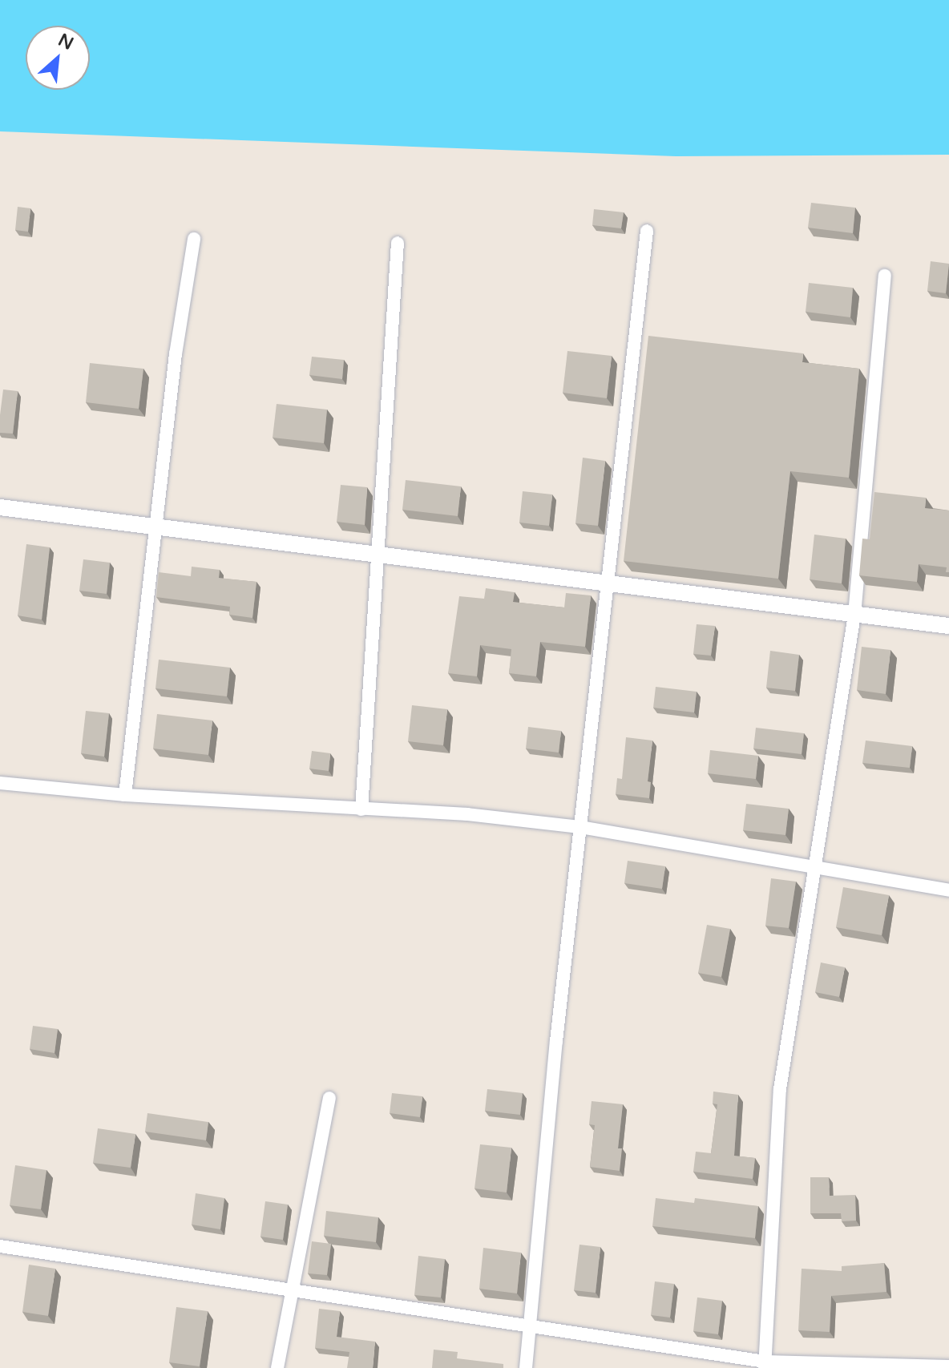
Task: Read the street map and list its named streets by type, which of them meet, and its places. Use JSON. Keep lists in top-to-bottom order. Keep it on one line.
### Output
{"north":"top right"}
